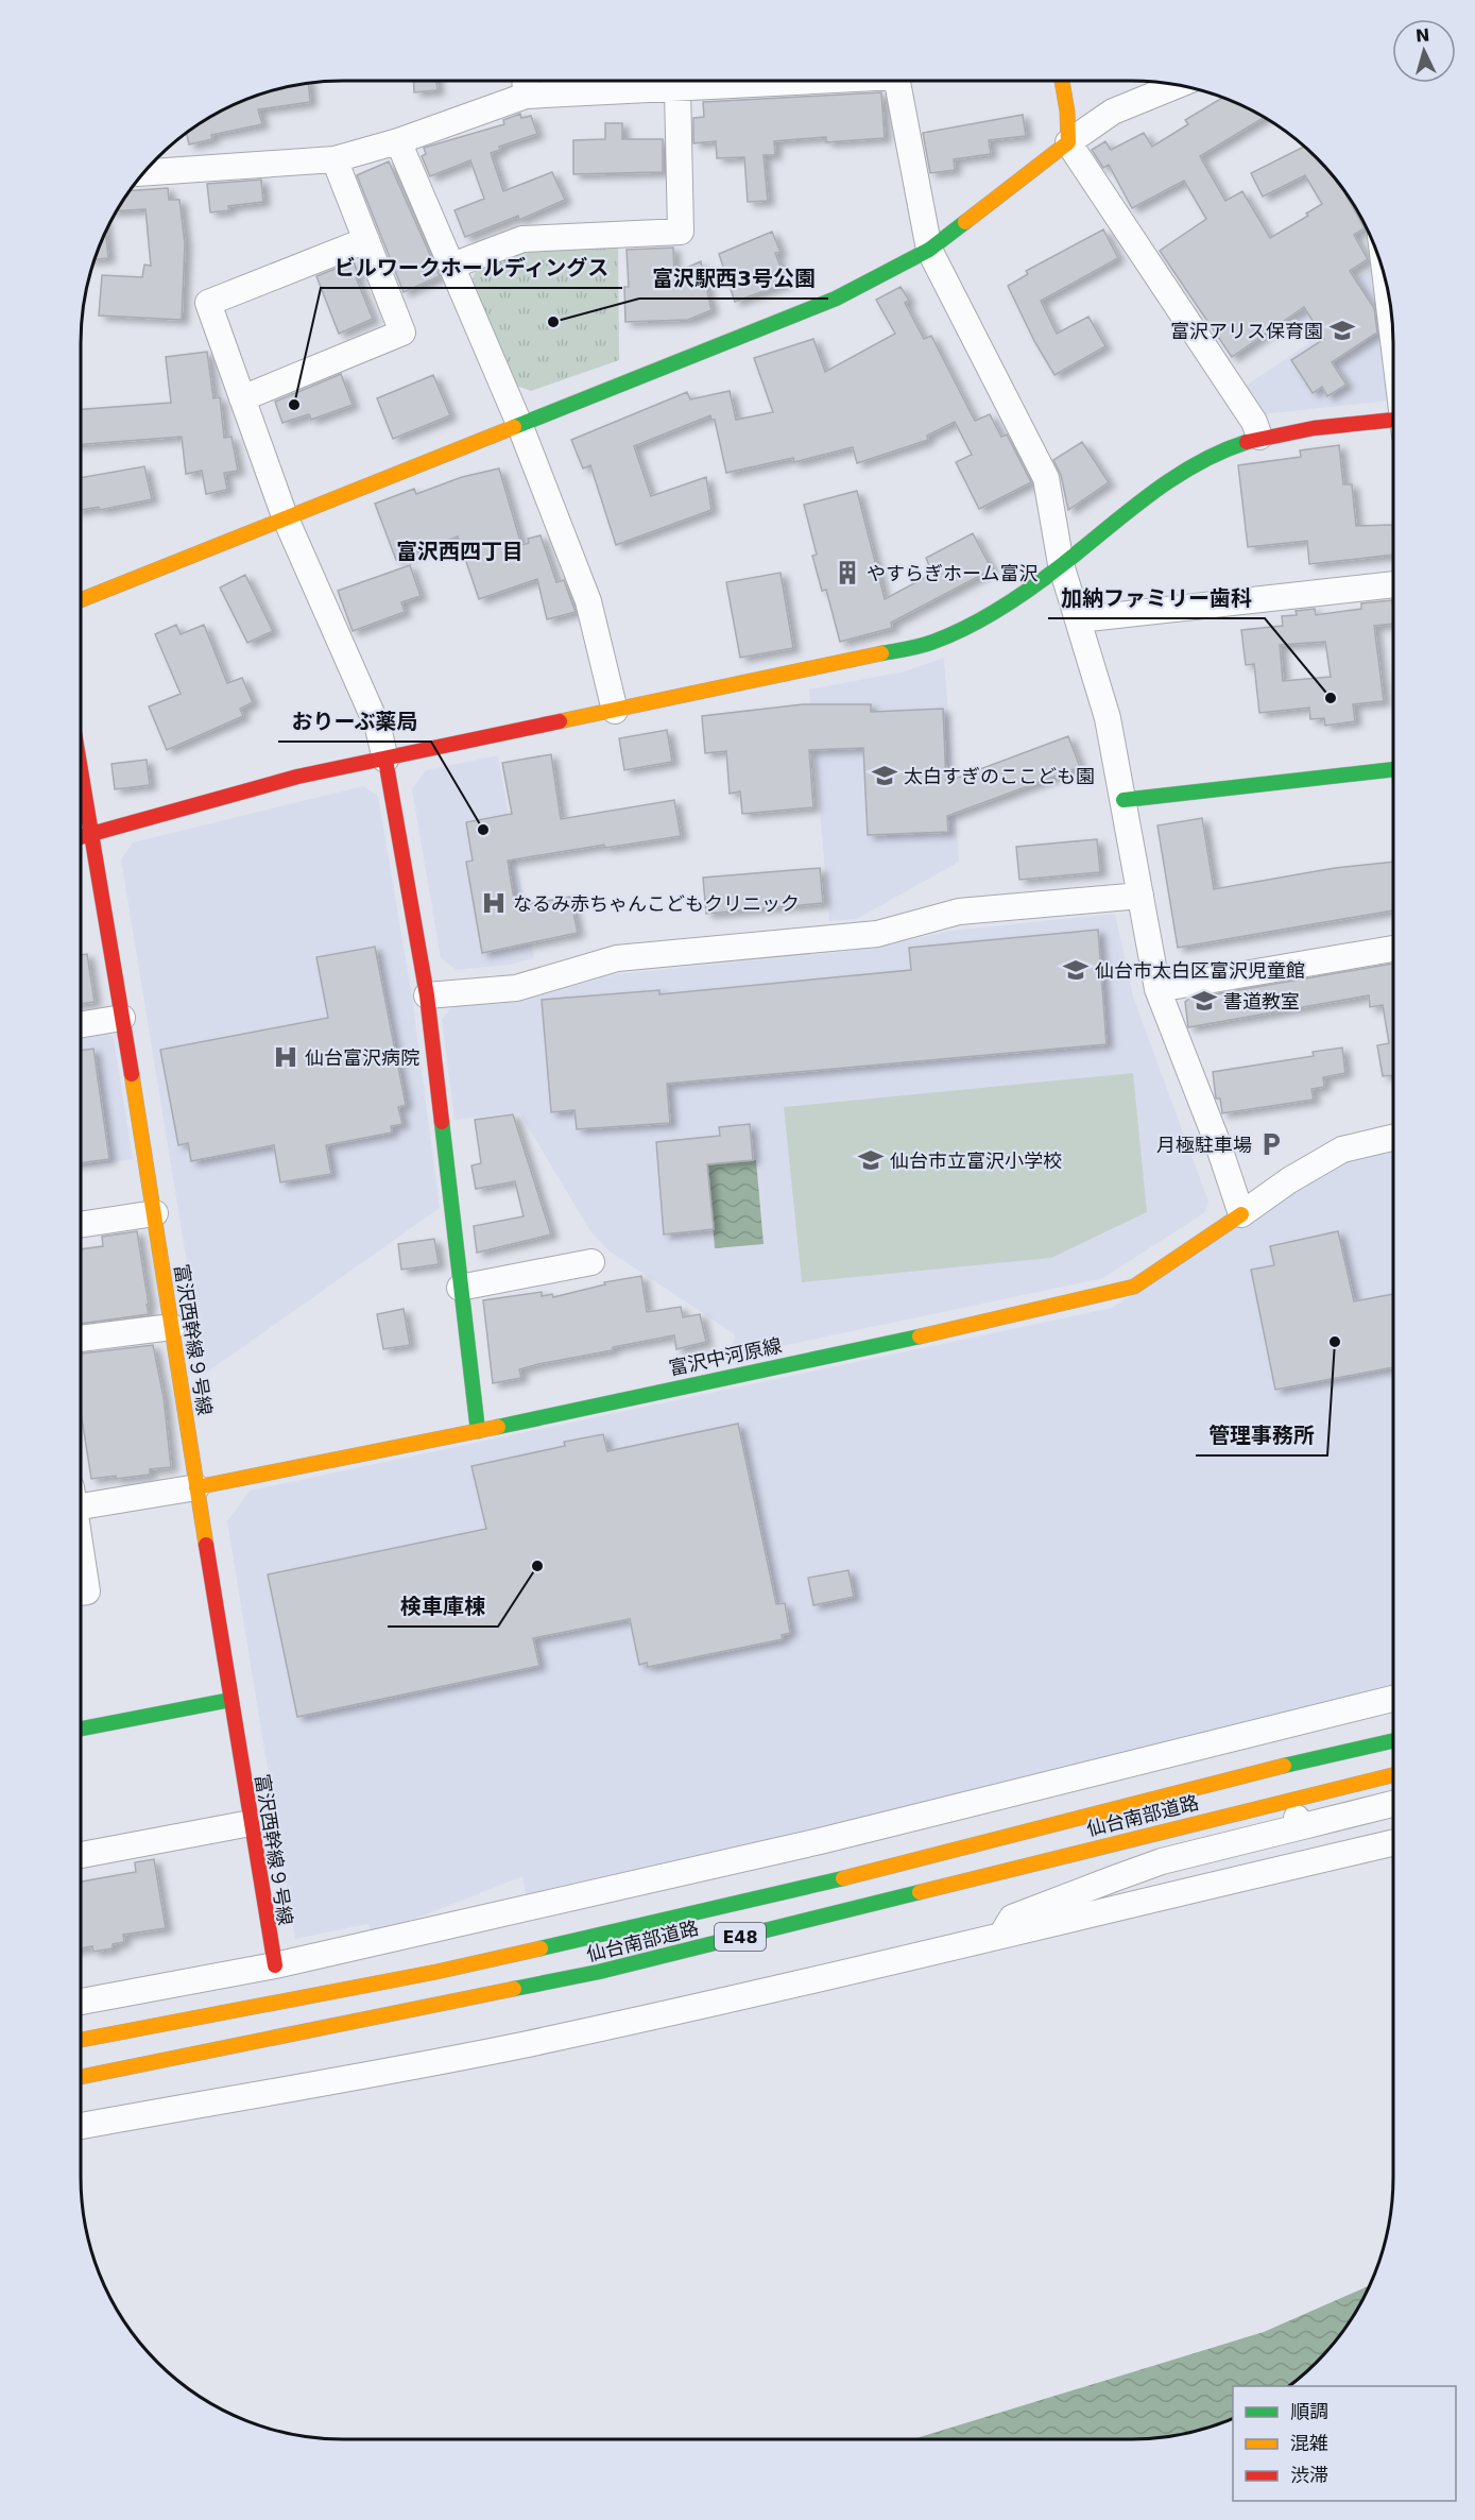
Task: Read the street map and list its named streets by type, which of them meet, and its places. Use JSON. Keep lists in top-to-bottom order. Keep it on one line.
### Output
{"streets":{"main road":["富沢西幹線９号線","富沢中河原線","仙台南部道路","E48"]},"crossings":[["富沢西幹線９号線","富沢中河原線"]],"districts":["富沢西四丁目"],"places":{"other":["富沢駅西3号公園","ビルワークホールディングス","加納ファミリー歯科","おりーぶ薬局","管理事務所","検車庫棟"],"school or university":["富沢アリス保育園","太白すぎのここども園","仙台市太白区富沢児童館","書道教室","仙台市立富沢小学校"],"building":["やすらぎホーム富沢"],"hospital":["なるみ赤ちゃんこどもクリニック","仙台富沢病院"],"parking":["月極駐車場"]},"legend":["順調","混雑","渋滞"],"north":"top"}
